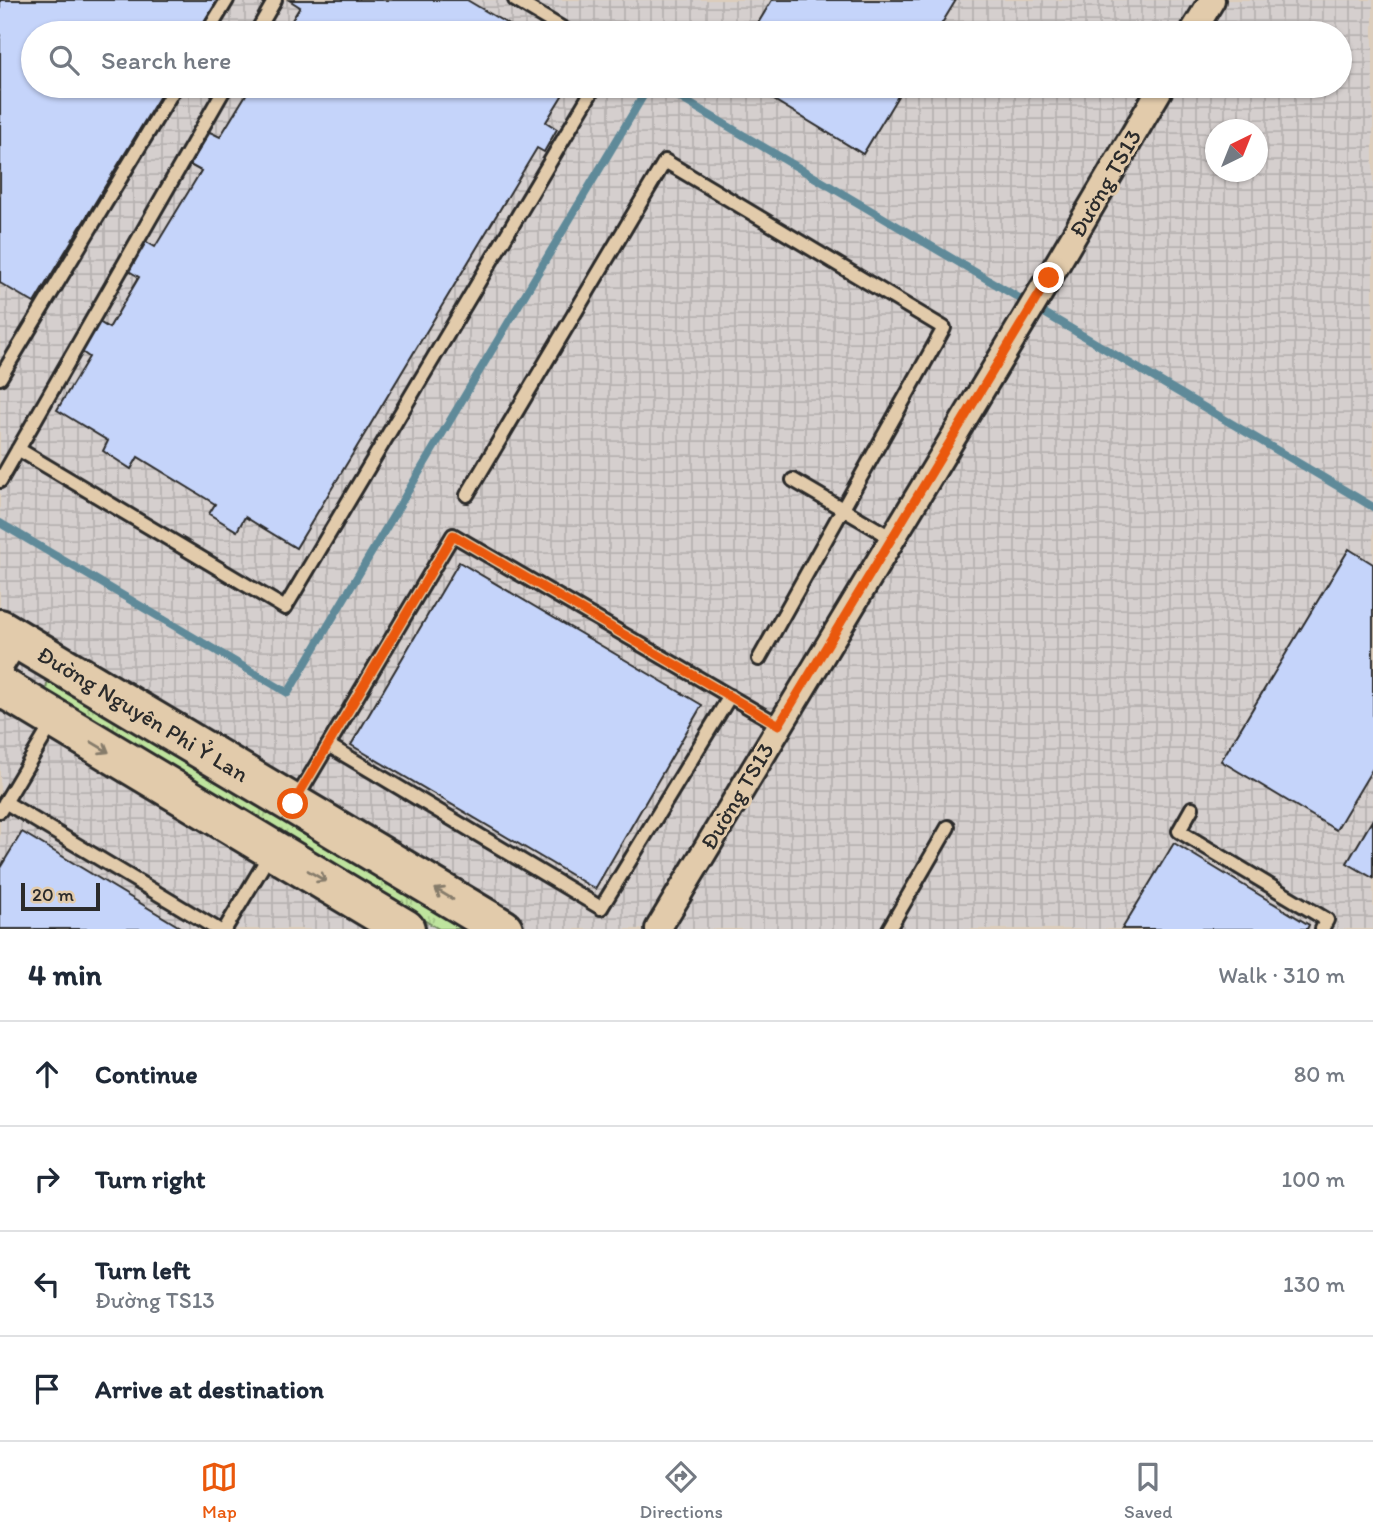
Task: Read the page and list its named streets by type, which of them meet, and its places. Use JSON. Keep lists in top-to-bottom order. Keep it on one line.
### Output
{"streets":{"main road":["Đường Nguyên Phi Ỷ Lan"],"street":["Đường TS13"]},"scale_bar":"20 m","north":"top right","page":{"search":"Search here","scale":"20 m","heading":["4 min","Walk · 310 m"],"list":[["Continue","80 m"],["Turn right","100 m"],["Turn left","Đường TS13","130 m"],"Arrive at destination"],"nav":["Map","Directions","Saved"]}}
